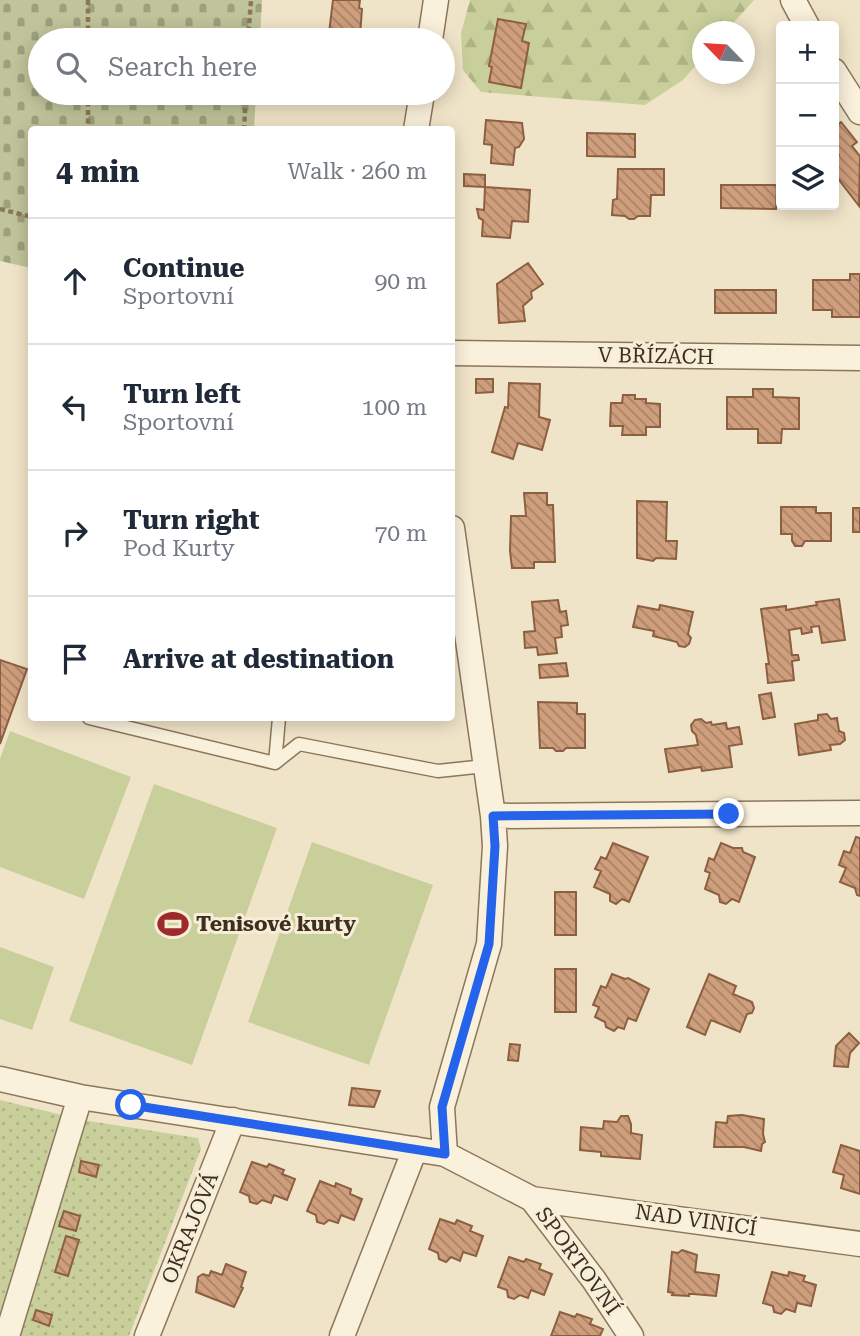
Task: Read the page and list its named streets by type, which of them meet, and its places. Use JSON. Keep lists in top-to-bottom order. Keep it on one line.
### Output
{"streets":{"street":["V BŘÍZÁCH","NAD VINICÍ","OKRAJOVÁ","SPORTOVNÍ"]},"crossings":[["NAD VINICÍ","SPORTOVNÍ"],["OKRAJOVÁ","SPORTOVNÍ"]],"places":{"sports":["Tenisové kurty"]},"north":"top left","page":{"map_buttons":["+","−"],"search":"Search here","heading":["4 min","Walk · 260 m"],"list":[["Continue","Sportovní","90 m"],["Turn left","Sportovní","100 m"],["Turn right","Pod Kurty","70 m"],"Arrive at destination"]}}
